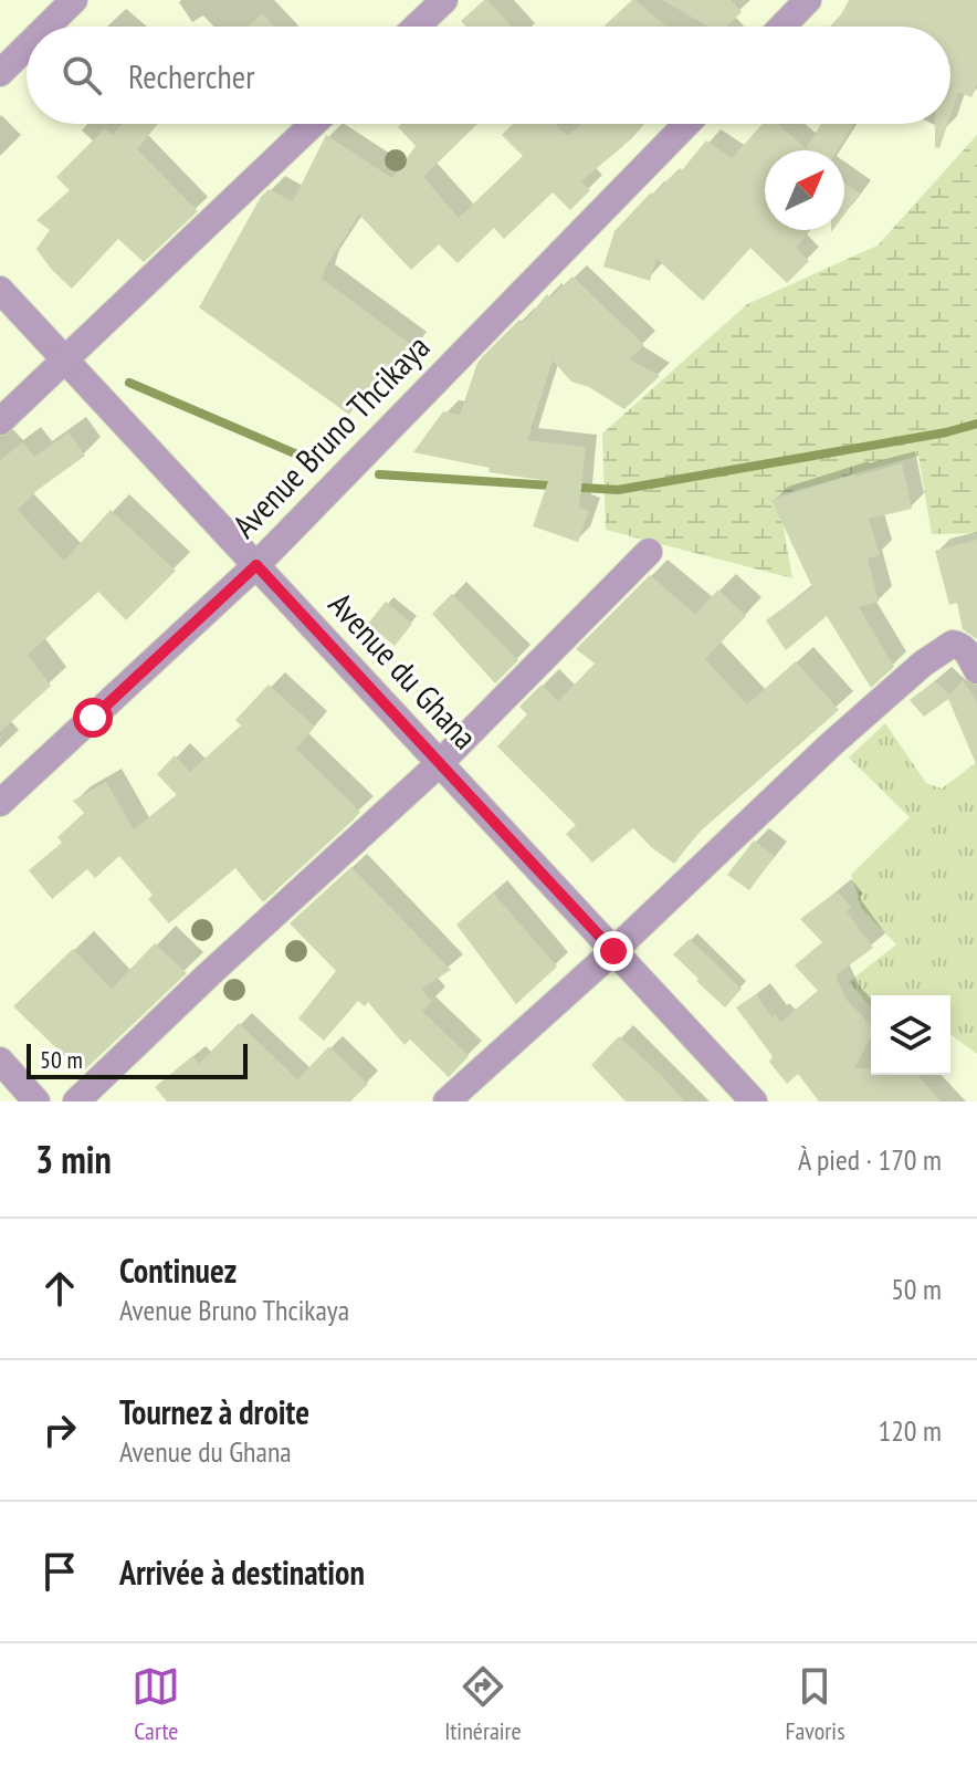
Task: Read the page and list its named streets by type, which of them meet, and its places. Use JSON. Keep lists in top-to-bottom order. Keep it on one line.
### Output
{"streets":{"street":["Avenue Bruno Thcikaya","Avenue du Ghana"]},"crossings":[["Avenue Bruno Thcikaya","Avenue du Ghana"]],"scale_bar":"50 m","north":"top right","page":{"search":"Rechercher","scale":"50 m","heading":["3 min","À pied · 170 m"],"list":[["Continuez","Avenue Bruno Thcikaya","50 m"],["Tournez à droite","Avenue du Ghana","120 m"],"Arrivée à destination"],"nav":["Carte","Itinéraire","Favoris"]}}
